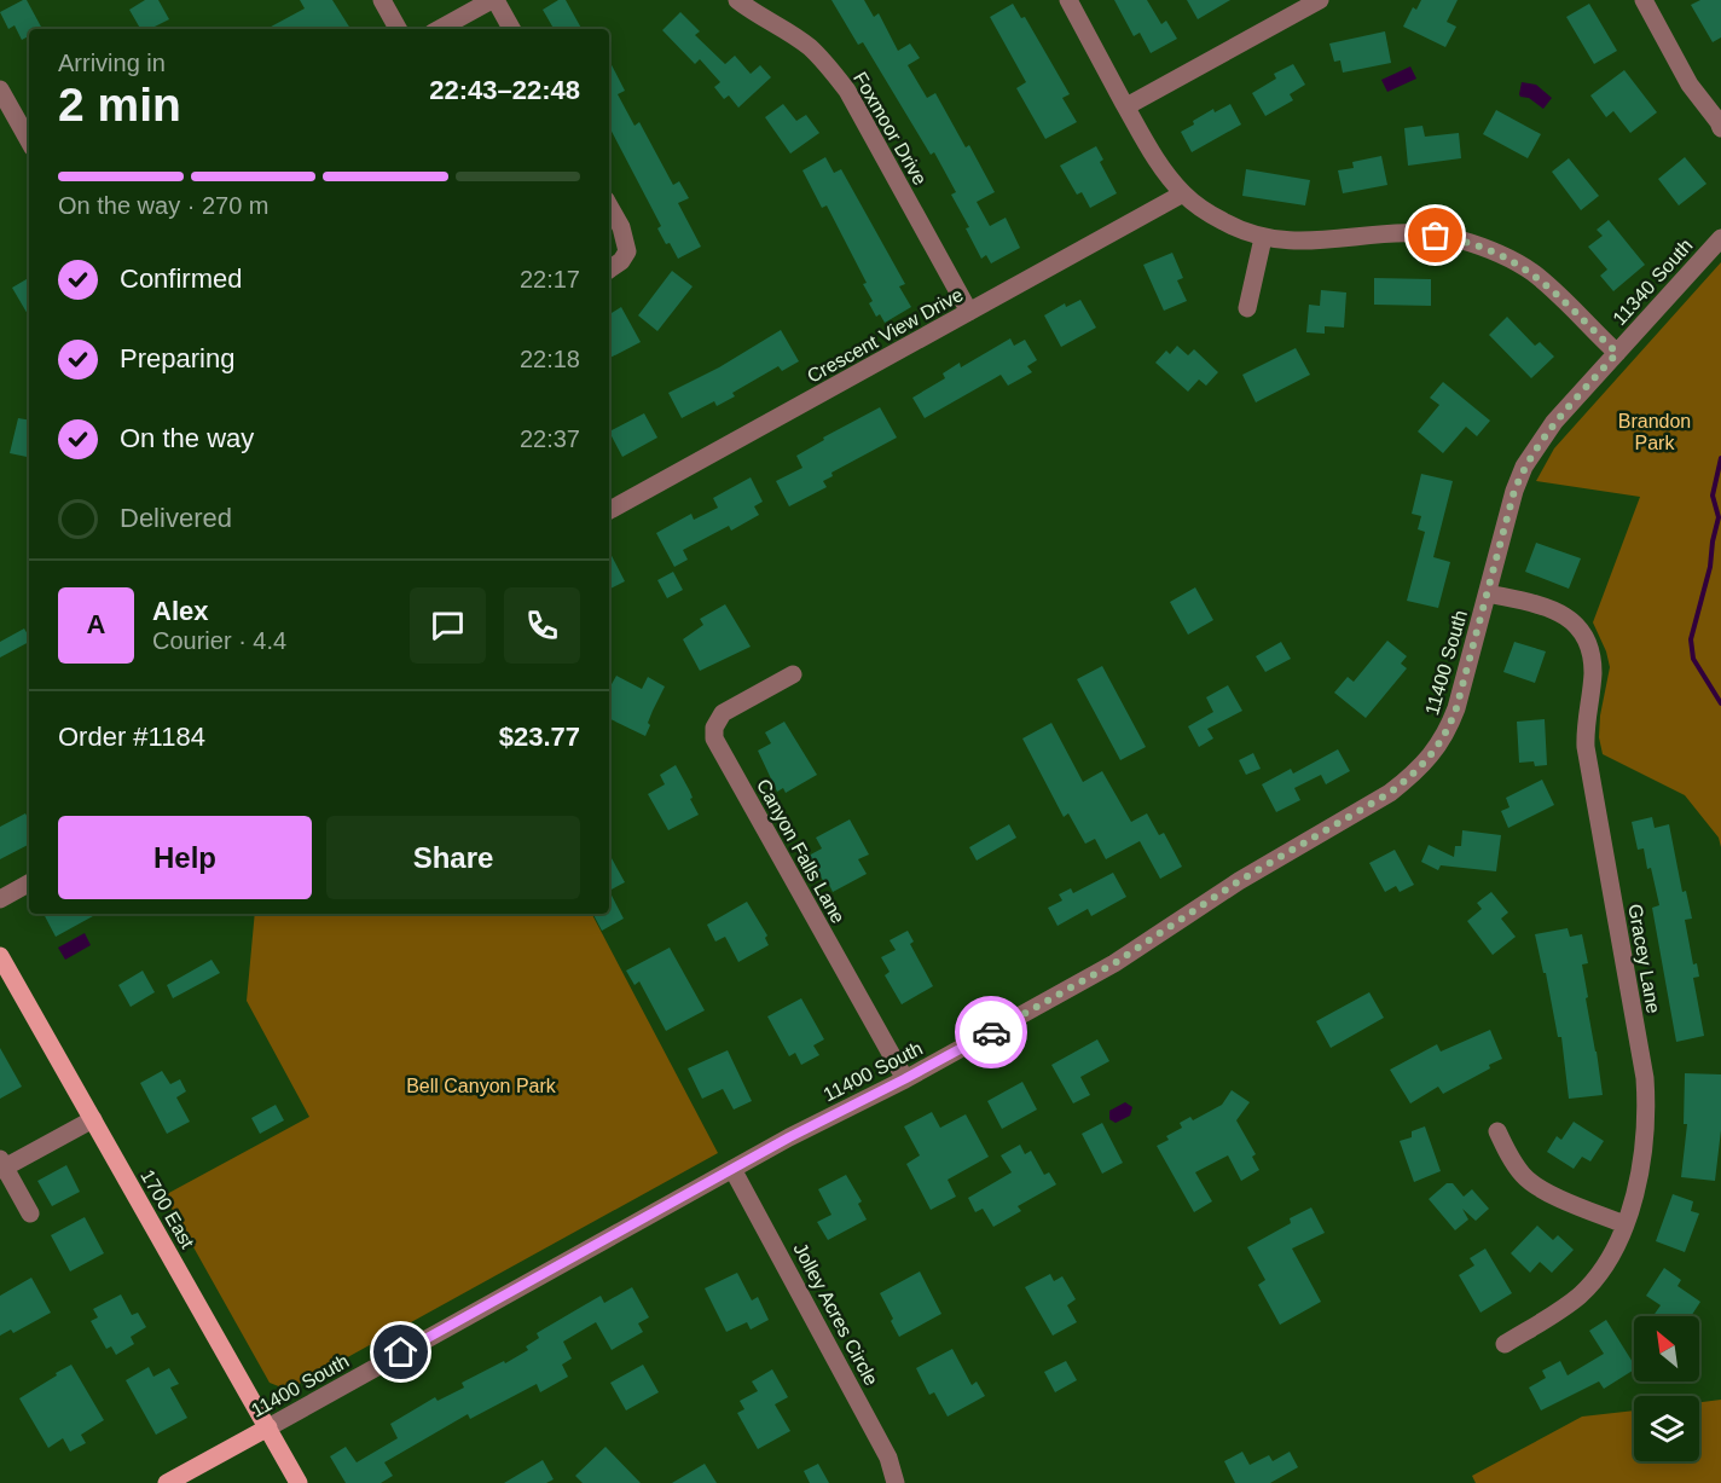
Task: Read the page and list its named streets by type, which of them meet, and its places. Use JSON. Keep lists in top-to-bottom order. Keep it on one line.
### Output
{"streets":{"main road":["11400 South","1700 East"],"street":["Foxmoor Drive","11340 South","Crescent View Drive","Canyon Falls Lane","Gracey Lane","Jolley Acres Circle"]},"crossings":[["Foxmoor Drive","Crescent View Drive"],["11340 South","11400 South"],["11340 South","Gracey Lane"],["11400 South","Canyon Falls Lane"],["11400 South","Gracey Lane"],["11400 South","1700 East"],["11400 South","Jolley Acres Circle"]],"parks":["Brandon Park","Bell Canyon Park"],"north":"top left","page":{"heading":["2 min","Arriving in","22:43–22:48"],"panel":["Alex","Courier · 4.4","Order #1184","$23.77"],"bar":"On the way · 270 m","list":[["Confirmed","22:17"],["Preparing","22:18"],["On the way","22:37"],"Delivered"],"round":"A","buttons":["Help","Share"]}}
